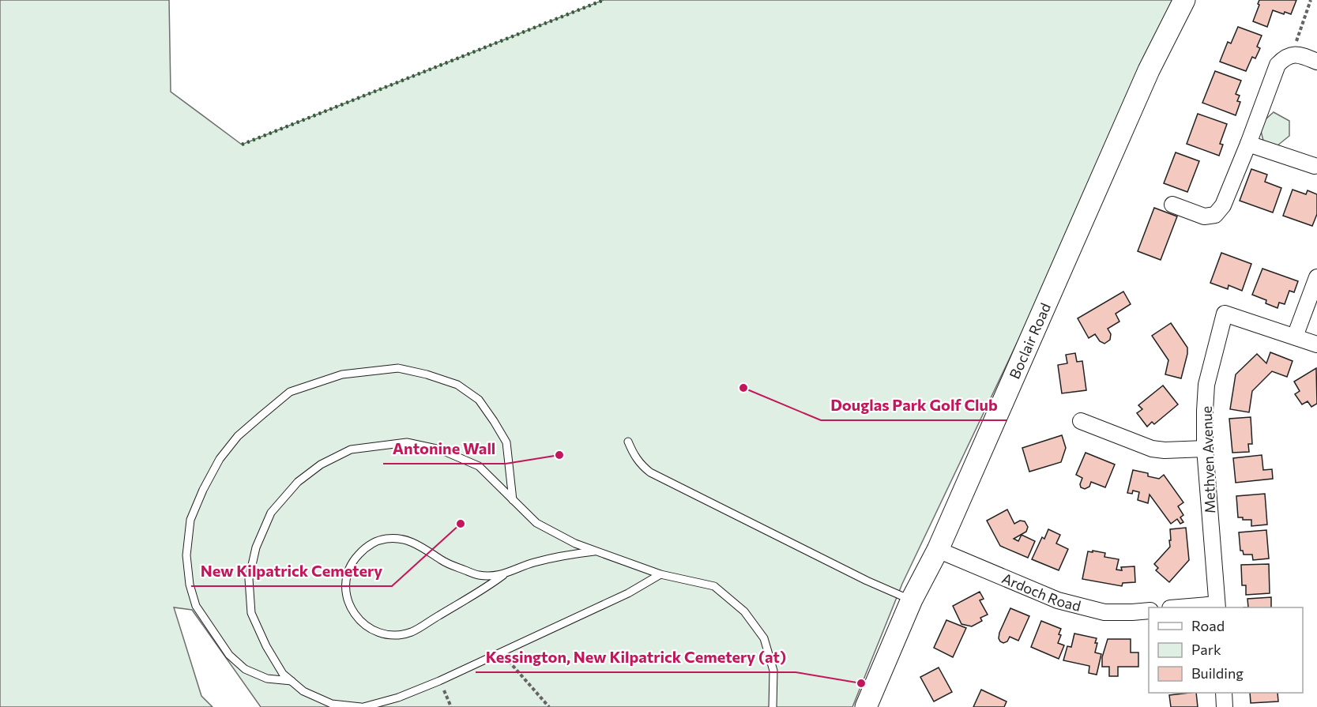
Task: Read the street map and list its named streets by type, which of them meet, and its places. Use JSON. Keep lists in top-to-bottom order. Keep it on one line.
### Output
{"streets":{"main road":["Boclair Road"],"street":["Methven Avenue","Ardoch Road"]},"crossings":[["Boclair Road","Ardoch Road"]],"places":["Douglas Park Golf Club","Antonine Wall","New Kilpatrick Cemetery","Kessington, New Kilpatrick Cemetery (at)"],"legend":["Road","Park","Building"]}
